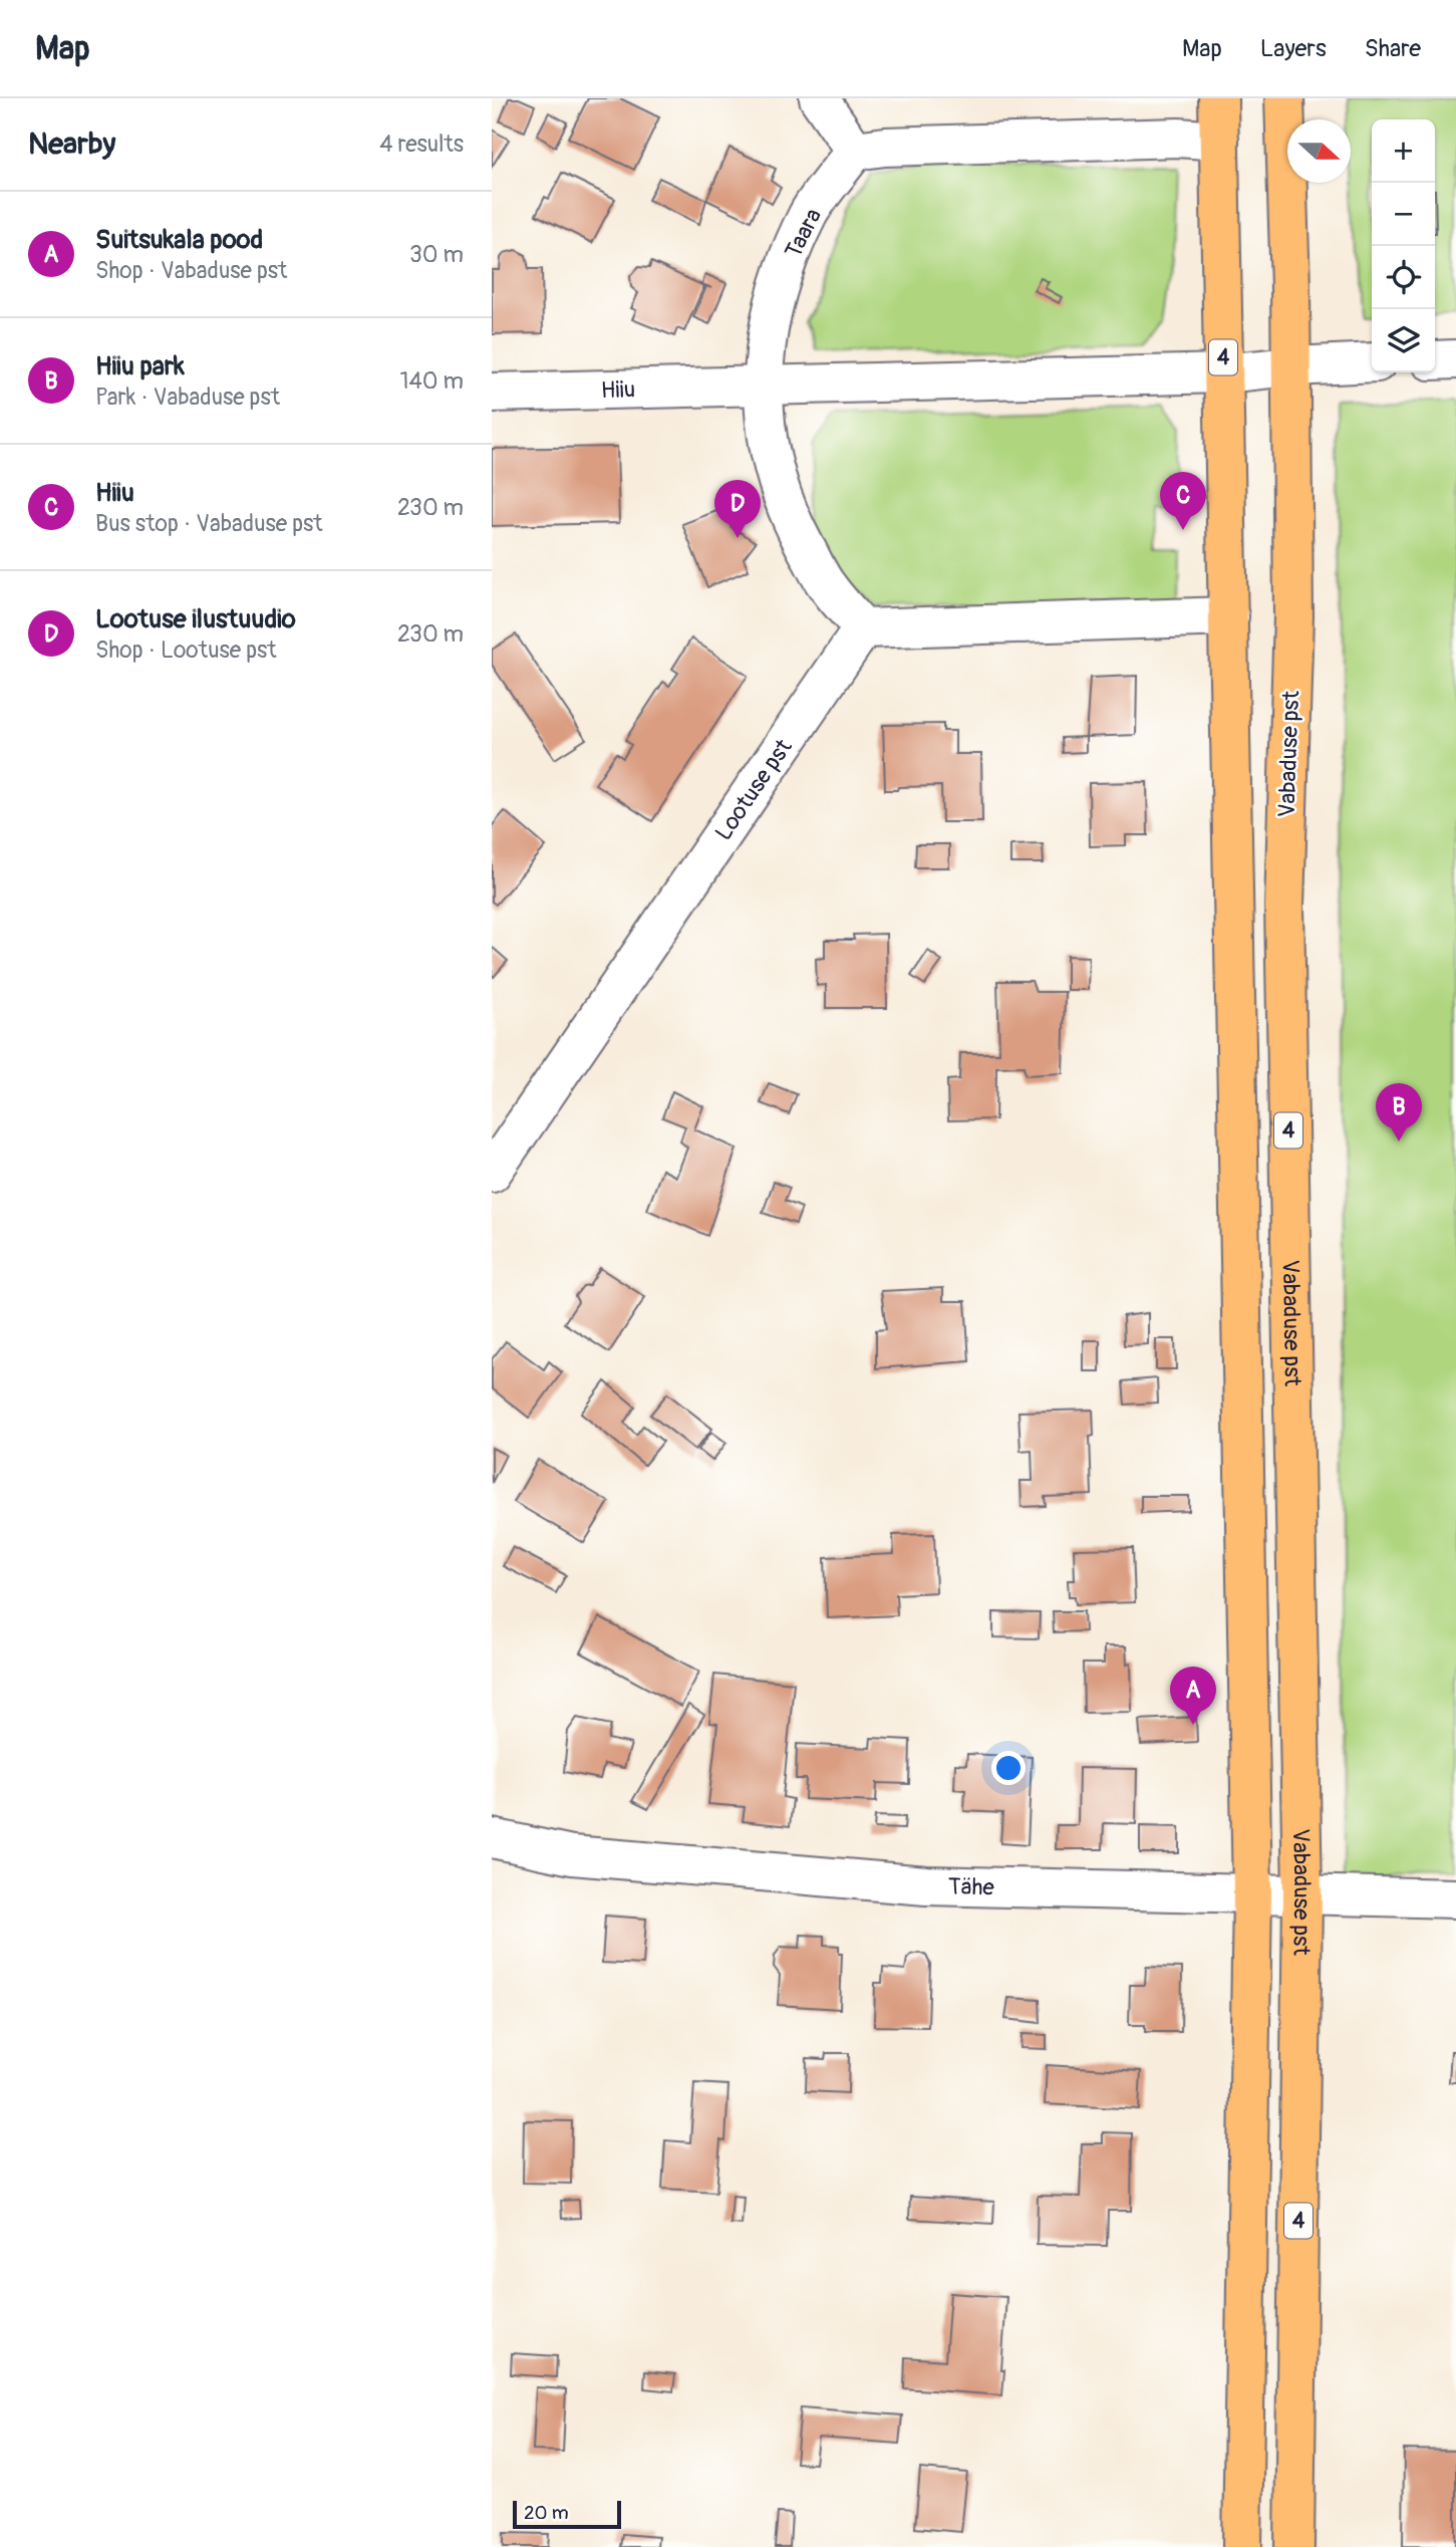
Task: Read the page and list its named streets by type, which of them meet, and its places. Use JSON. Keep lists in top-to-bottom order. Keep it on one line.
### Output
{"streets":{"highway":["4","Vabaduse pst"],"street":["Taara","Hiiu","Lootuse pst","Tähe"]},"crossings":[["Taara","Hiiu"],["4","Hiiu"],["4","Tähe"],["Hiiu","Vabaduse pst"],["Vabaduse pst","Tähe"]],"scale_bar":"20 m","north":"right","page":{"header":"Map","nav":["Map","Layers","Share"],"heading":["Nearby","4 results"],"map_buttons":["+","−"],"list":[{"mark":"A","name":"Suitsukala pood","note":"Shop · Vabaduse pst","value":"30 m"},{"mark":"B","name":"Hiiu park","note":"Park · Vabaduse pst","value":"140 m"},{"mark":"C","name":"Hiiu","note":"Bus stop · Vabaduse pst","value":"230 m"},{"mark":"D","name":"Lootuse ilustuudio","note":"Shop · Lootuse pst","value":"230 m"}],"pins":["C","D","B","A"],"scale":"20 m"}}
